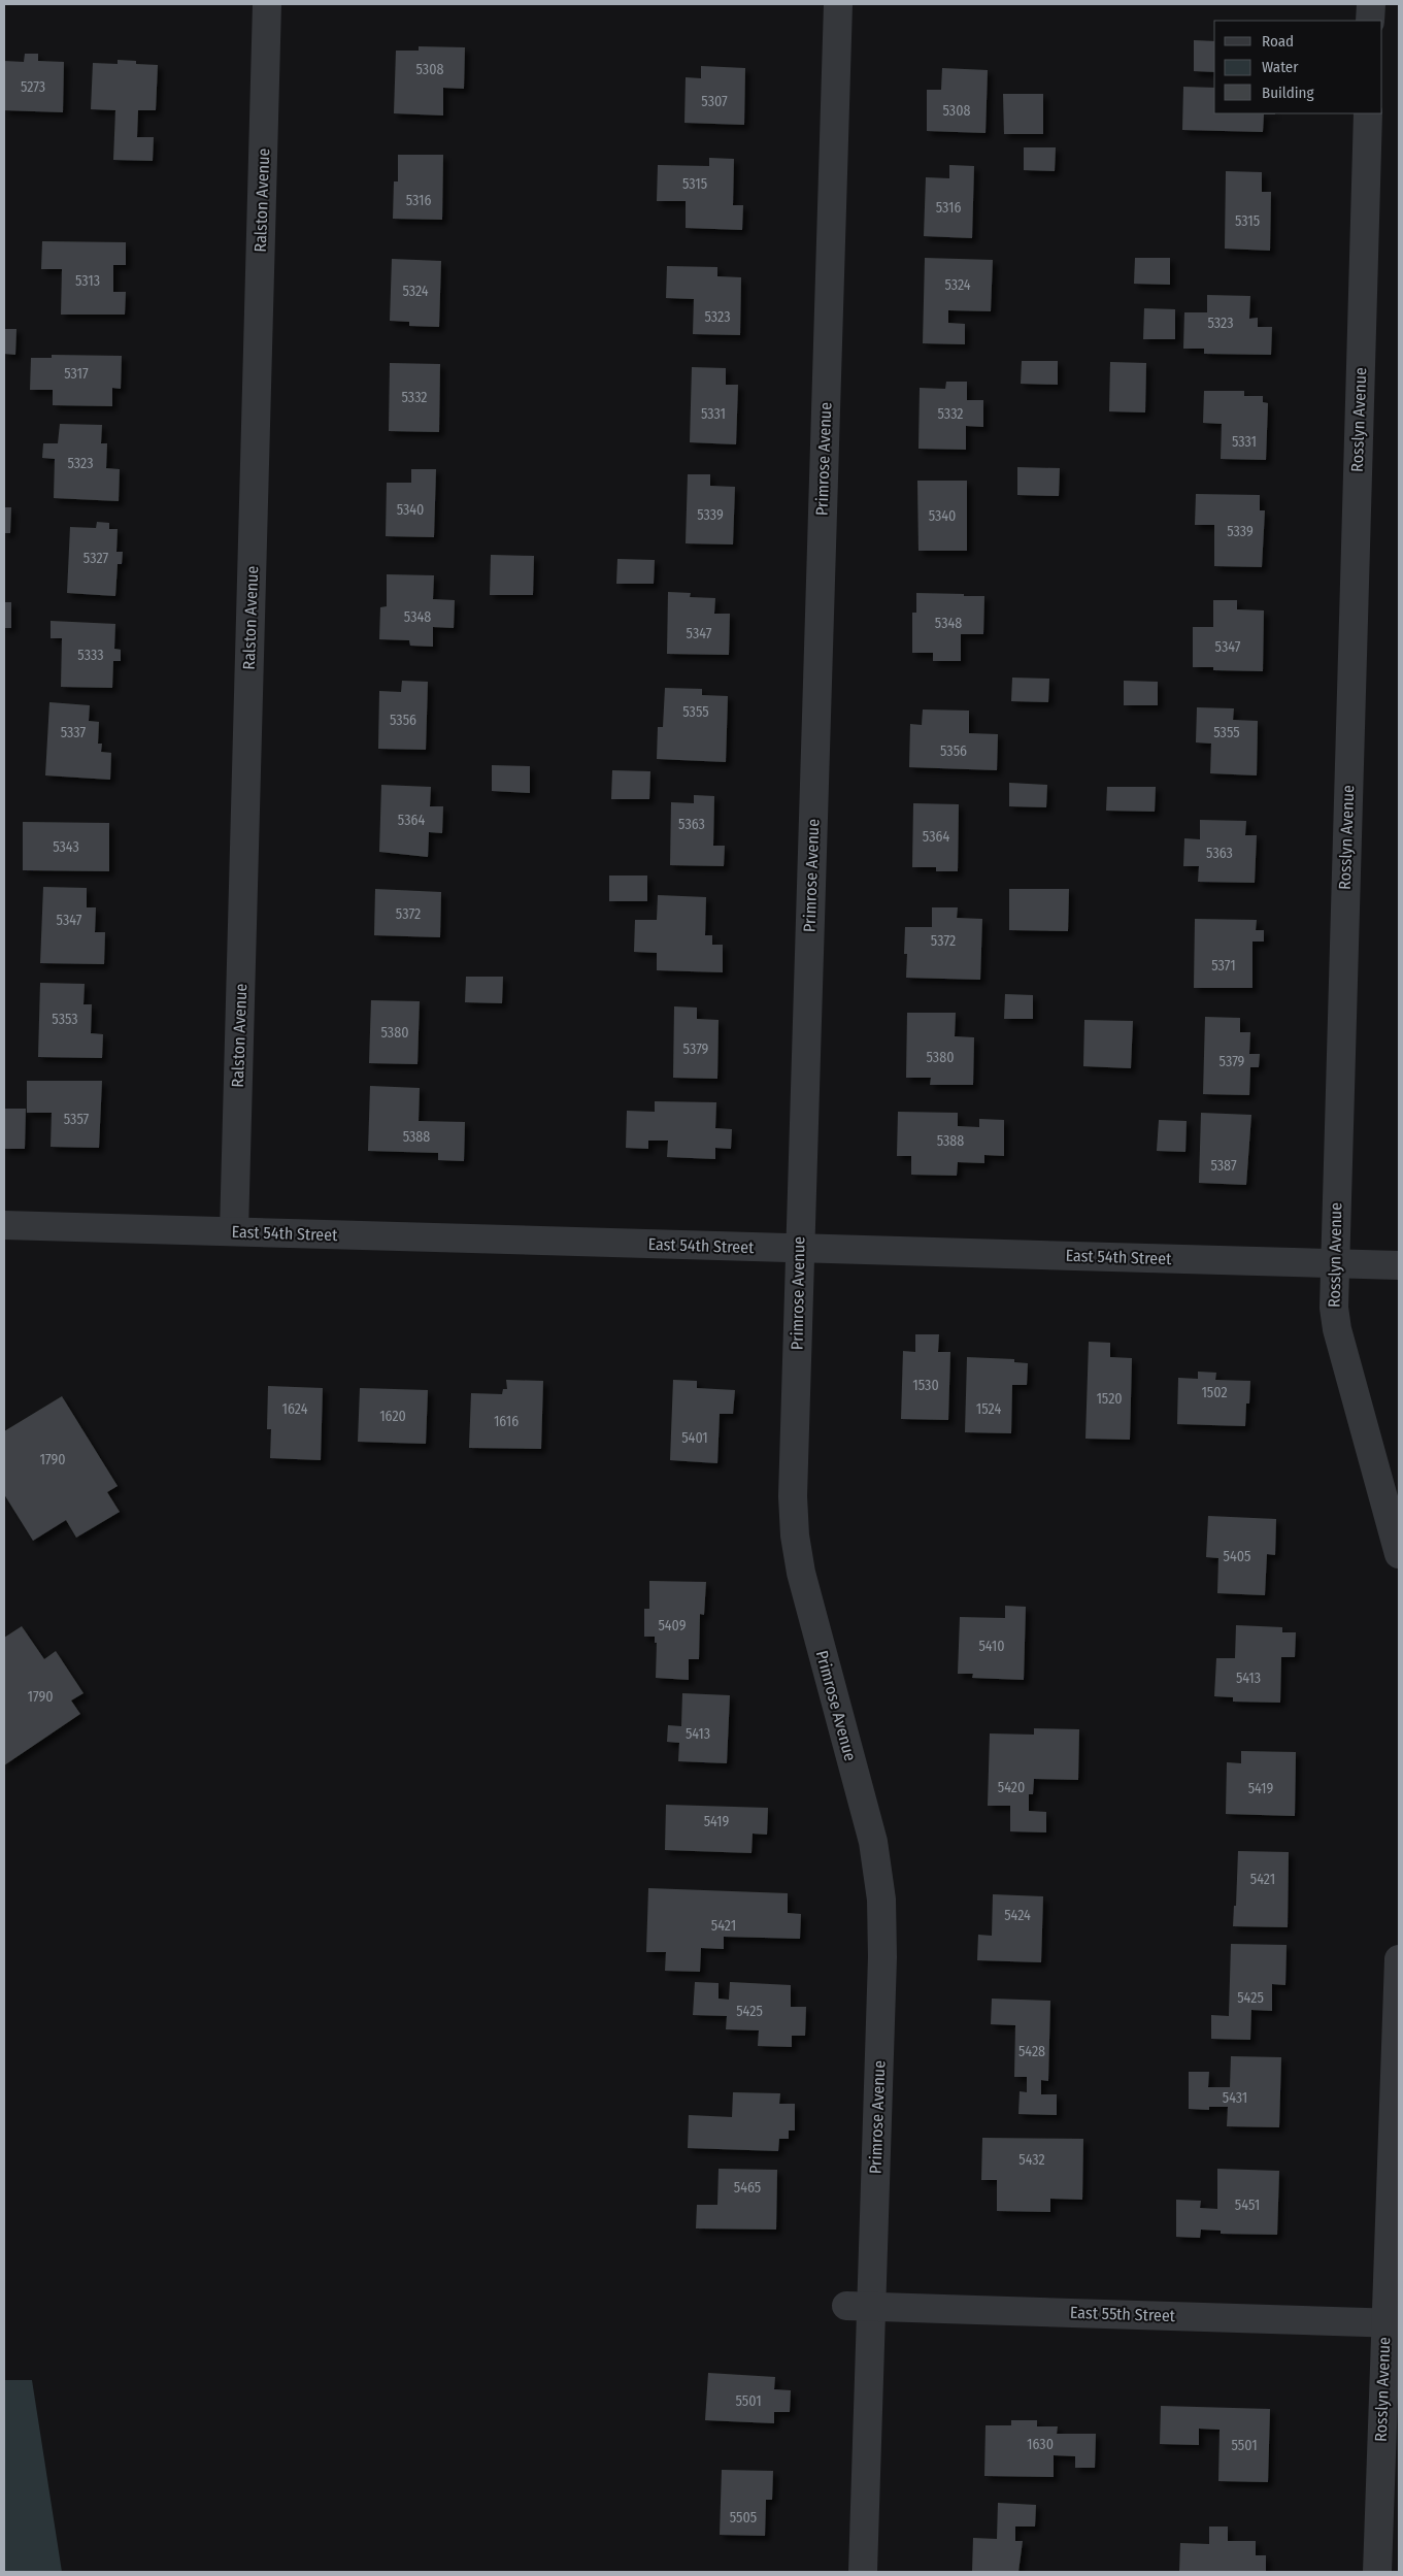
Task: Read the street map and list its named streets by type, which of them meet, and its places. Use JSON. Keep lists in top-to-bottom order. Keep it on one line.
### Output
{"streets":{"street":["Ralston Avenue","Rosslyn Avenue","Primrose Avenue","East 54th Street","East 55th Street"]},"crossings":[["Ralston Avenue","East 54th Street"],["Rosslyn Avenue","East 54th Street"],["Rosslyn Avenue","East 55th Street"],["Primrose Avenue","East 54th Street"],["Primrose Avenue","East 55th Street"]],"house_numbers":["5308","5273","5307","5308","5315","5316","5316","5315","5313","5324","5324","5323","5323","5317","5332","5331","5332","5331","5323","5340","5339","5340","5339","5327","5348","5348","5347","5347","5333","5355","5356","5337","5355","5356","5364","5363","5364","5343","5363","5372","5347","5372","5371","5353","5380","5379","5380","5379","5357","5388","5388","5387","1530","1502","1520","1624","1524","1620","1616","5401","1790","5405","5409","5410","5413","1790","5413","5420","5419","5419","5421","5424","5421","5425","5425","5428","5431","5432","5465","5451","5501","1630","5501","5505"],"legend":["Road","Water","Building"]}
